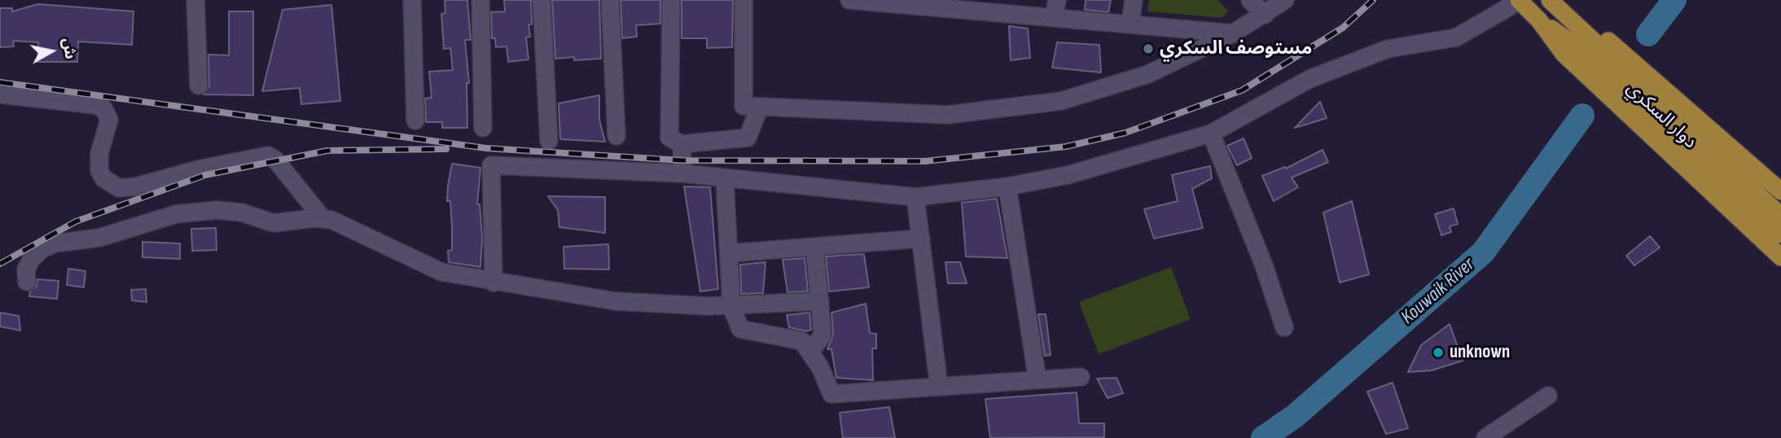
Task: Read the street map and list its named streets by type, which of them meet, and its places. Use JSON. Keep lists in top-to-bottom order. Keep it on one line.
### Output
{"streets":{"main road":["دوار السكري"]},"water":["Kouwaik River"],"places":["مستوصف السكري","unknown"],"north":"right"}
